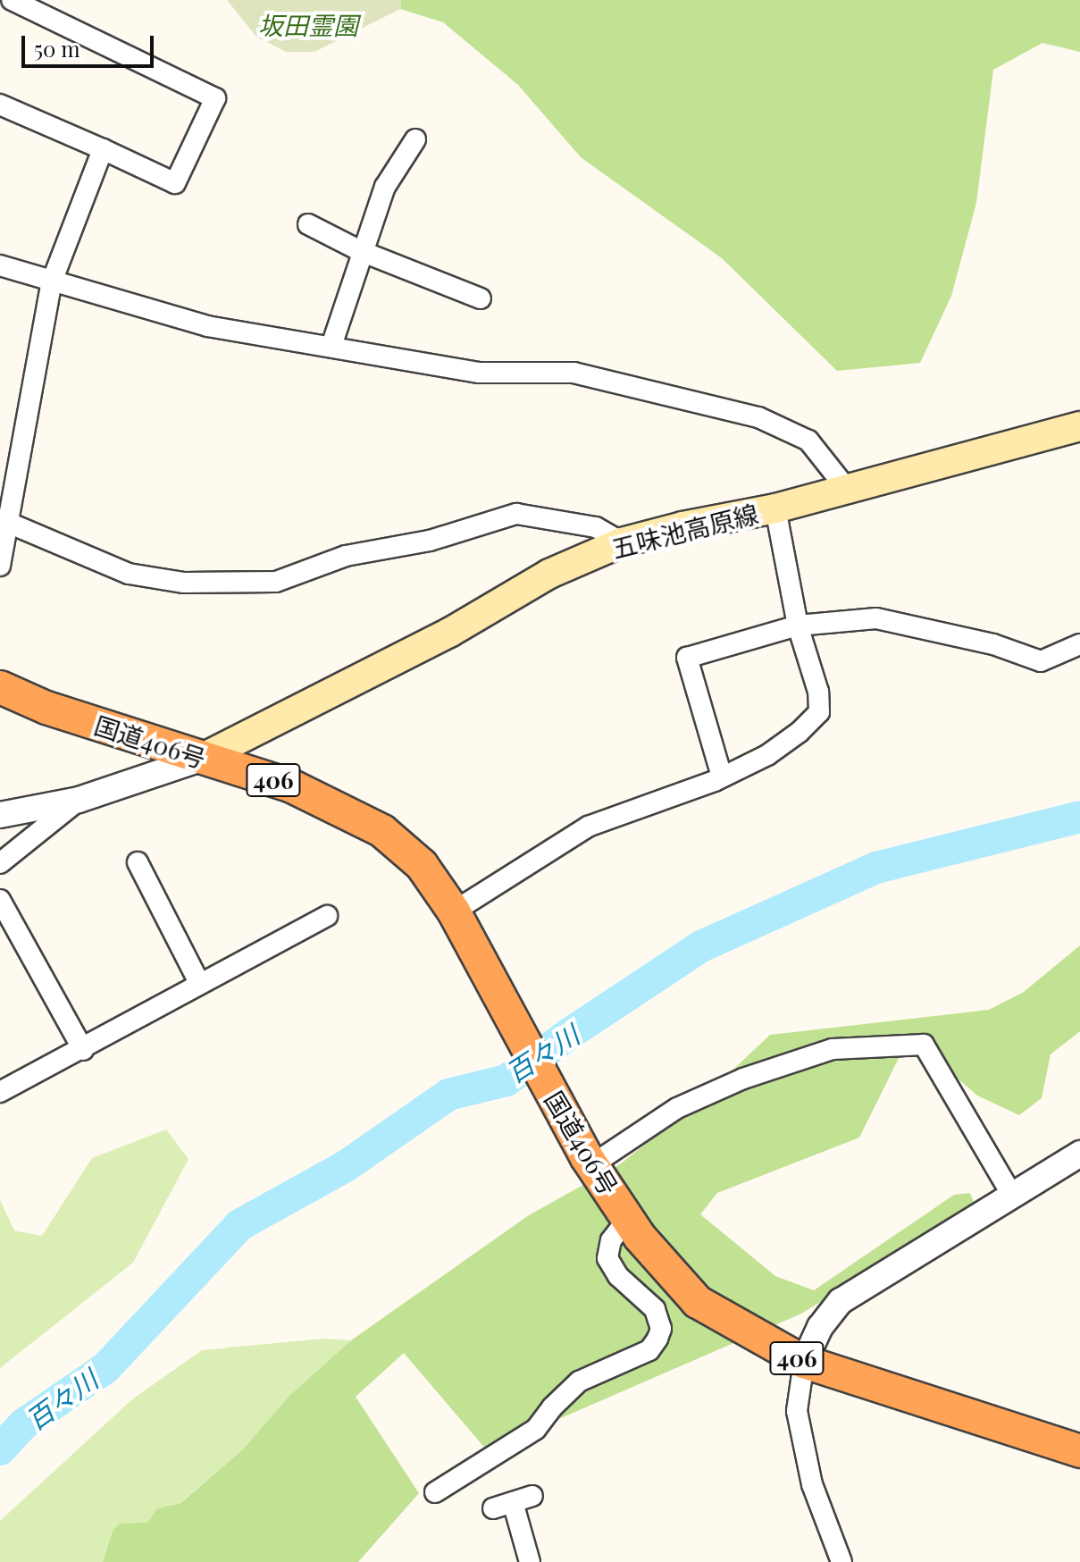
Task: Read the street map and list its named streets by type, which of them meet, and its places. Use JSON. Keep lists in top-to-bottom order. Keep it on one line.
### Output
{"streets":{"highway":["国道406号","406"],"main road":["五味池高原線"]},"crossings":[["五味池高原線","国道406号"]],"water":["百々川"],"parks":["坂田霊園"],"scale_bar":"50 m"}
